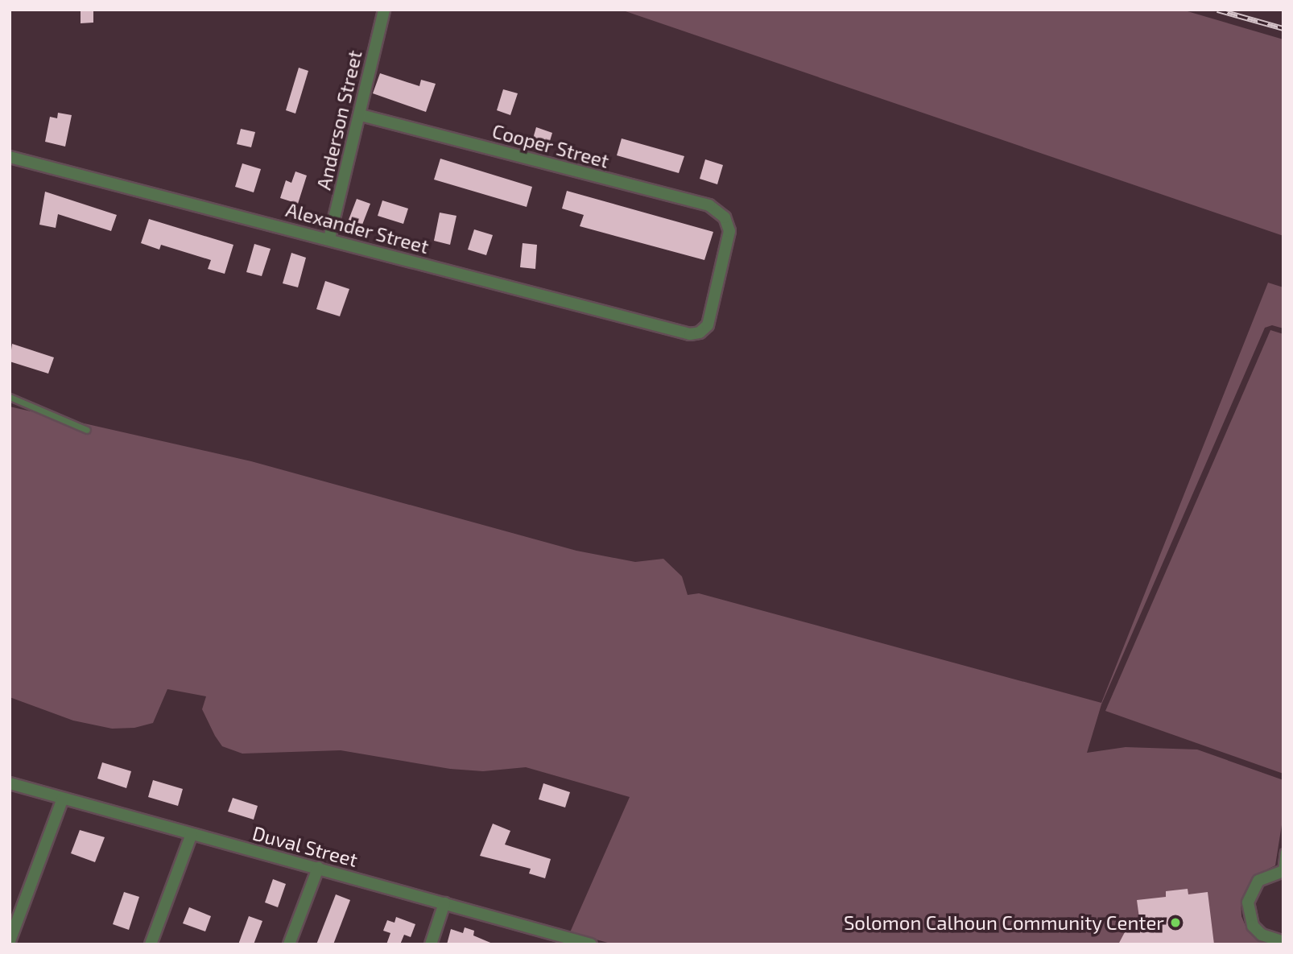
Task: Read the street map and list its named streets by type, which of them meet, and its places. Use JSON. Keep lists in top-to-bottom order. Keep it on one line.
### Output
{"streets":{"street":["Anderson Street","Cooper Street","Alexander Street","Duval Street"]},"crossings":[["Anderson Street","Cooper Street"],["Anderson Street","Alexander Street"],["Cooper Street","Alexander Street"]],"places":["Solomon Calhoun Community Center"]}
